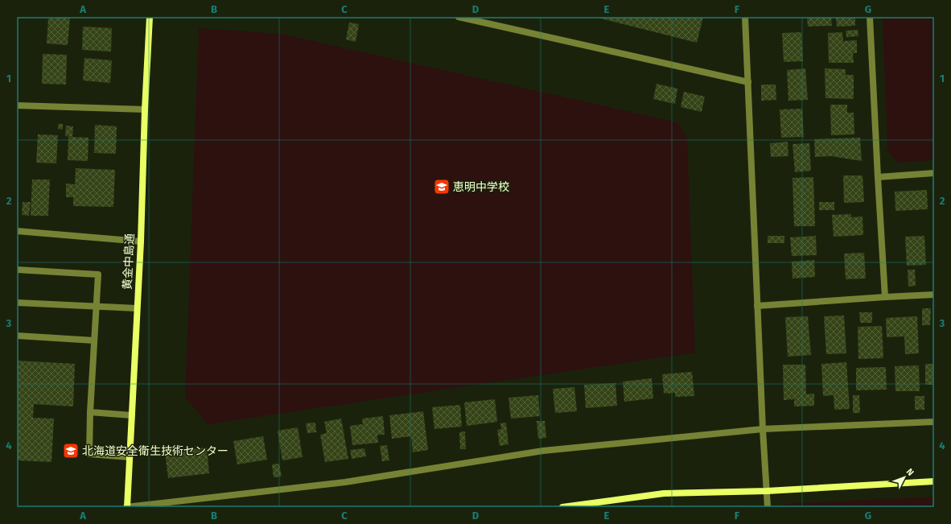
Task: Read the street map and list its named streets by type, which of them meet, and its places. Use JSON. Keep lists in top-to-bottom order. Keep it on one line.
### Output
{"streets":{"street":["黄金中島通"]},"places":{"school or university":["恵明中学校","北海道安全衛生技術センター"]},"north":"top right","grid":{"columns":["A","B","C","D","E","F","G"],"rows":["1","2","3","4"]}}
